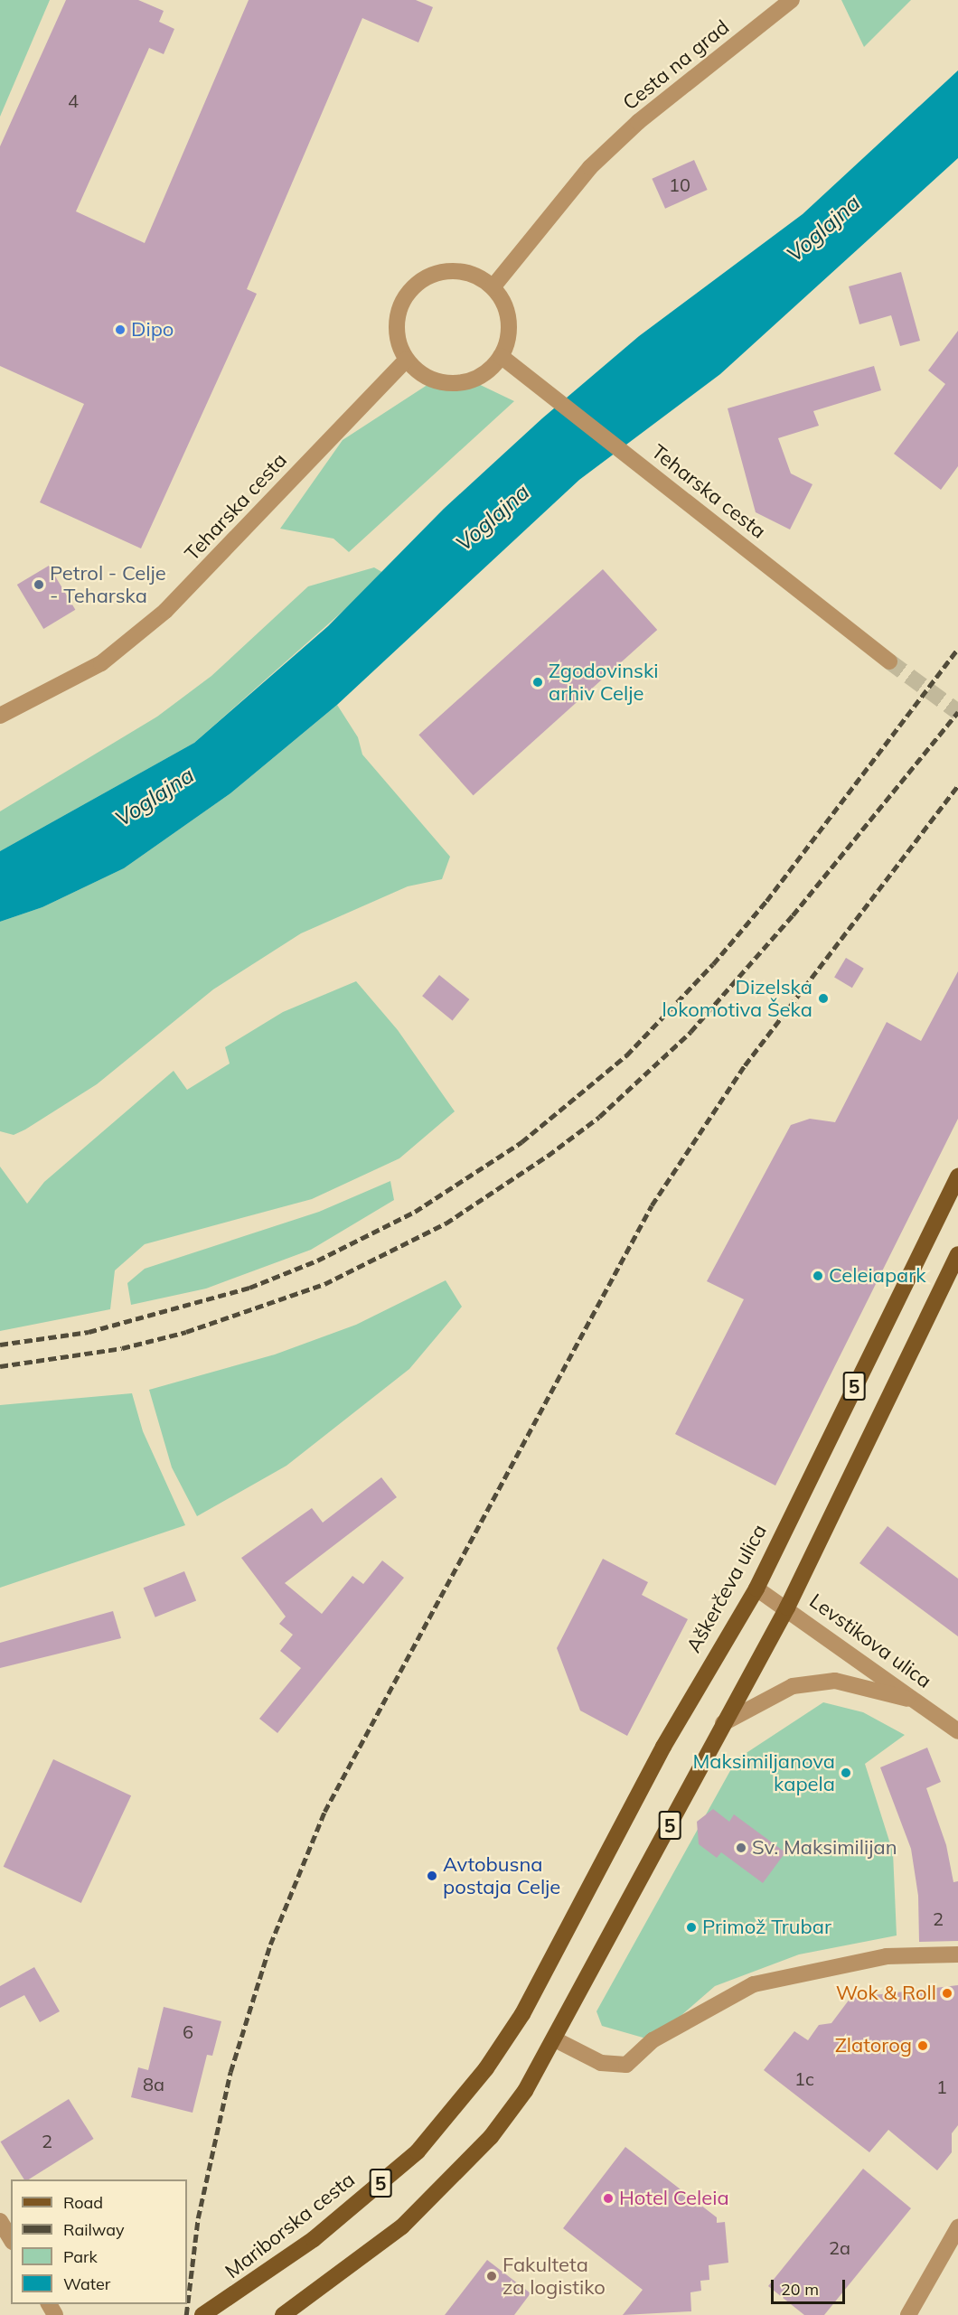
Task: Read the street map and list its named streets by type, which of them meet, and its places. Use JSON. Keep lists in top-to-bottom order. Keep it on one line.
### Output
{"streets":{"main road":["5","Aškerčeva ulica","Mariborska cesta"],"street":["Cesta na grad","Teharska cesta","Levstikova ulica"]},"crossings":[["Cesta na grad","Teharska cesta"],["5","Levstikova ulica"],["Aškerčeva ulica","Levstikova ulica"],["Aškerčeva ulica","Mariborska cesta"]],"water":["Voglajna"],"places":["Dipo","Petrol - Celje - Teharska","Zgodovinski arhiv Celje","Dizelska lokomotiva Šeka","Celeiapark","Maksimiljanova kapela","Sv. Maksimilijan","Avtobusna postaja Celje","Primož Trubar","Wok & Roll","Zlatorog","Hotel Celeia","Fakulteta za logistiko"],"house_numbers":["4","10","2","6","1c","8a","1","2","2a"],"legend":["Road","Railway","Park","Water"],"scale_bar":"20 m"}
